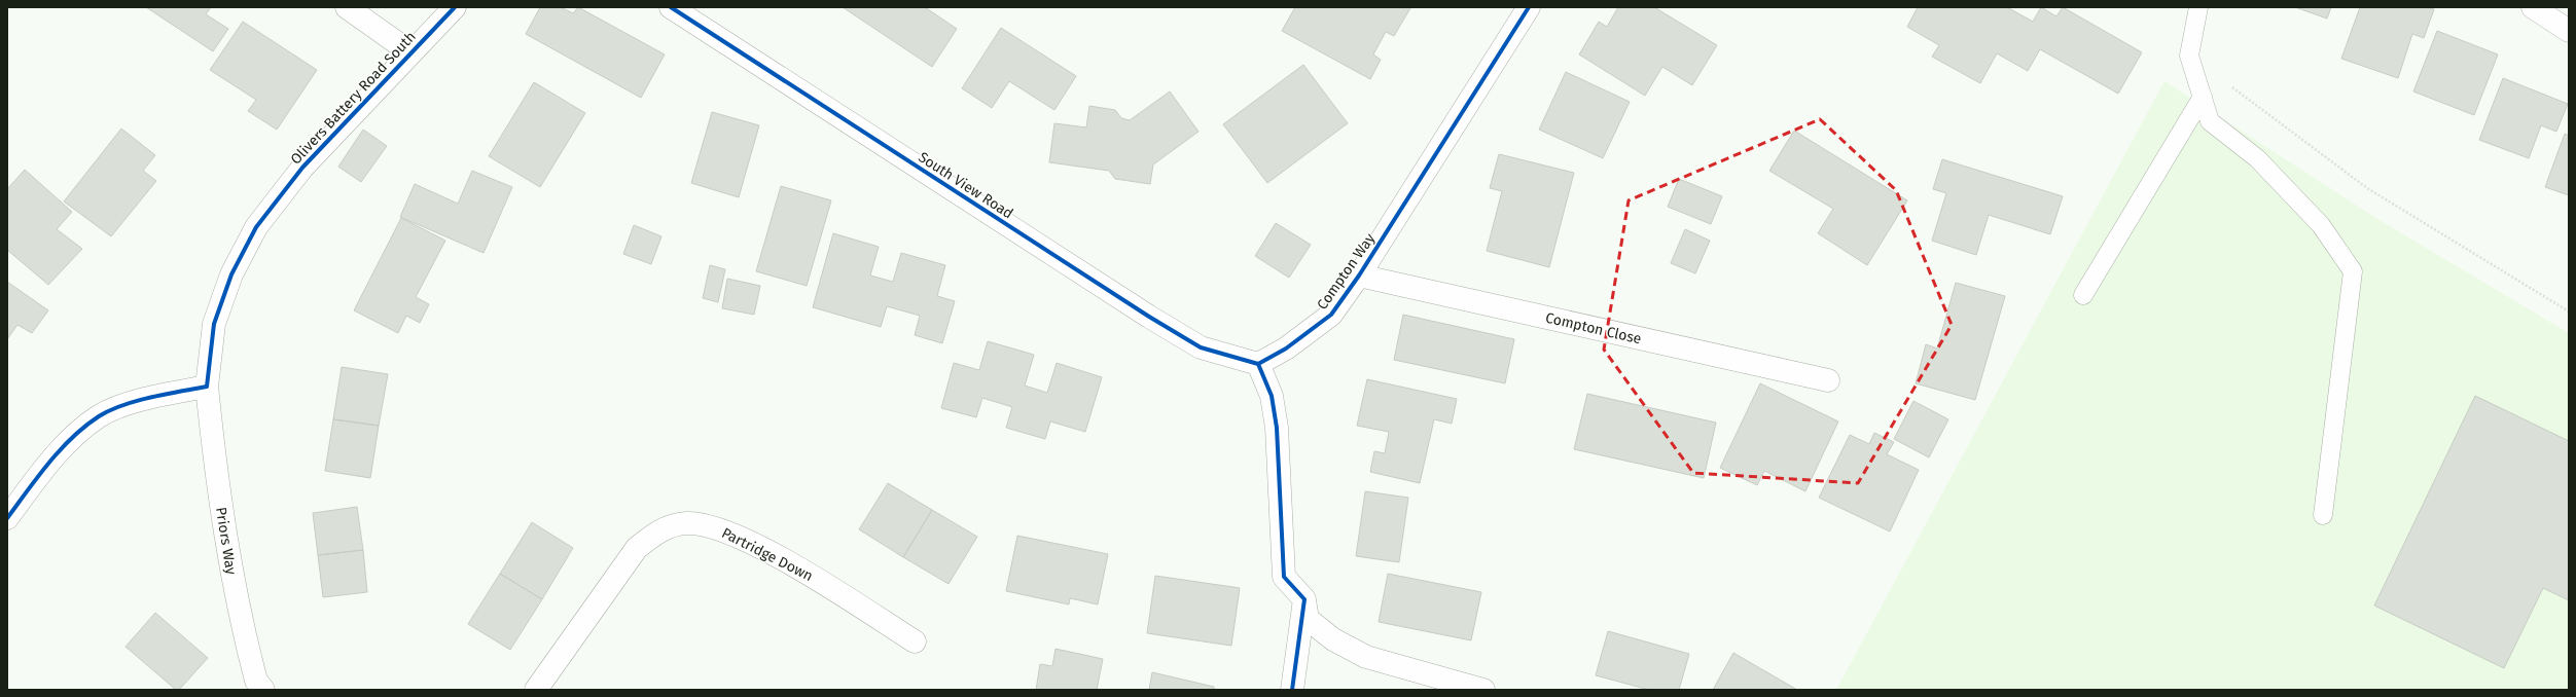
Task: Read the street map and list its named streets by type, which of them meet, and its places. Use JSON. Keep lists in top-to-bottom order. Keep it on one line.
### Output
{"streets":{"street":["Olivers Battery Road South","South View Road","Compton Way","Compton Close","Priors Way","Partridge Down"]},"crossings":[["Olivers Battery Road South","Priors Way"],["South View Road","Compton Way"],["Compton Way","Compton Close"]]}
